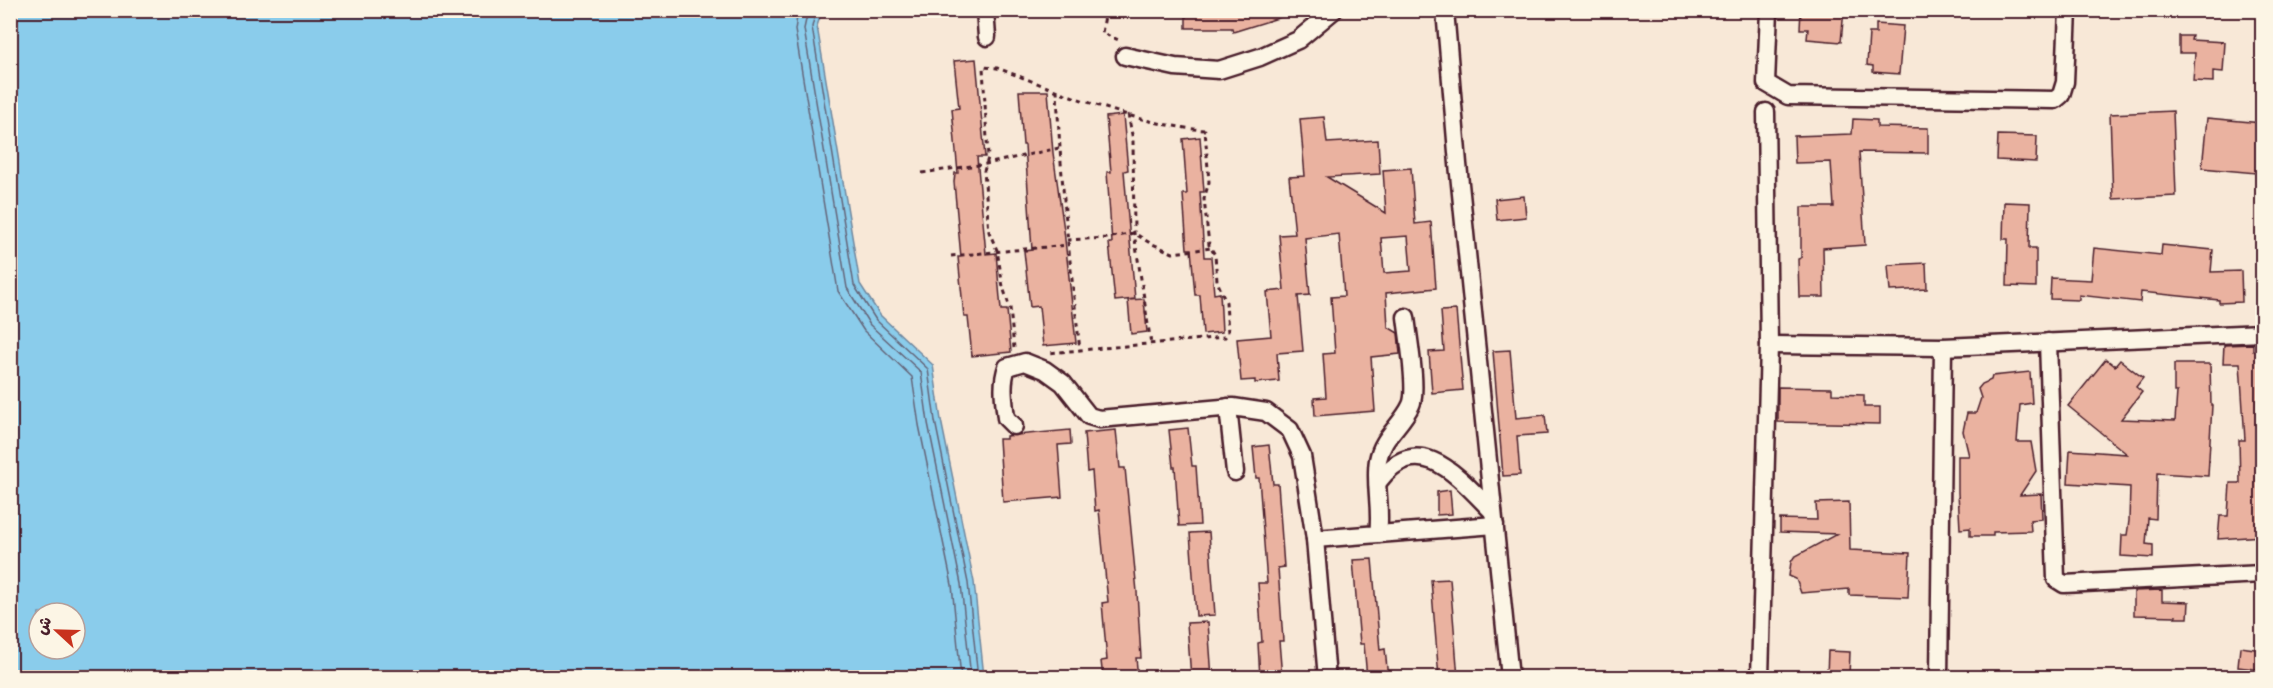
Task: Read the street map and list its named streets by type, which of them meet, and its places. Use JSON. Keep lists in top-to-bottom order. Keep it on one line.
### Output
{"north":"left"}
